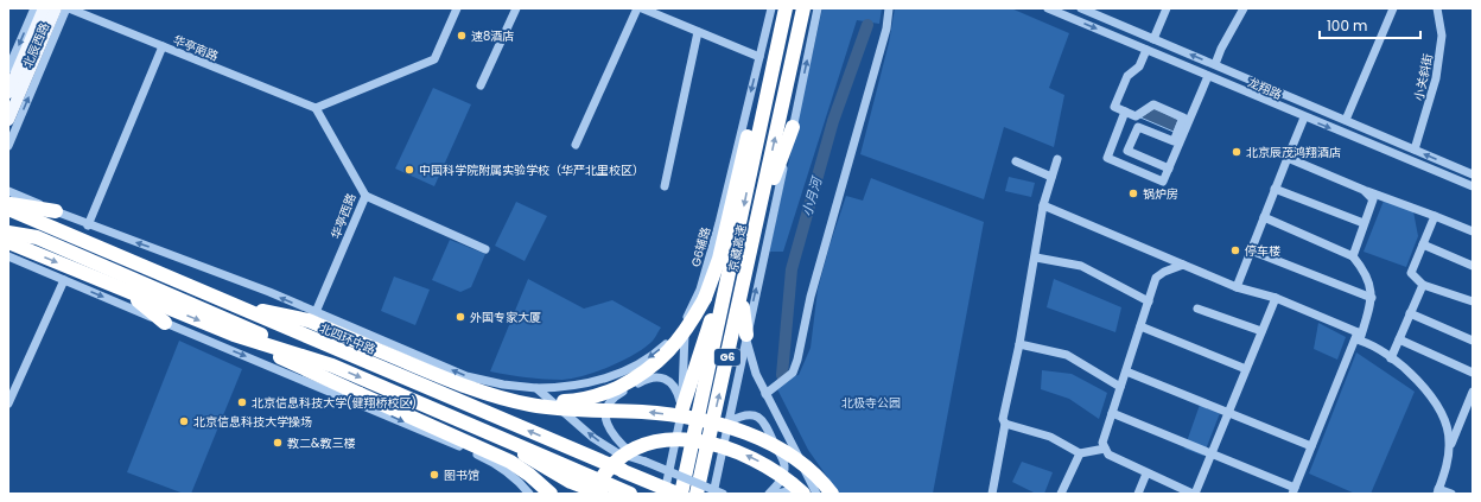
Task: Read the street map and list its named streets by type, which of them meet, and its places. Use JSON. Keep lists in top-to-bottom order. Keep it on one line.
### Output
{"streets":{"highway":["京藏高速","北四环中路","G6"],"main road":["北辰西路"],"street":["华亭南路","小关斜街","龙翔路","华亭西路","G6辅路"]},"crossings":[["北辰西路","华亭南路"],["华亭南路","华亭西路"],["小关斜街","龙翔路"],["华亭西路","北四环中路"],["G6辅路","京藏高速"],["G6辅路","北四环中路"]],"water":["小月河"],"parks":["北极寺公园"],"places":["速8酒店","北京辰茂鸿翔酒店","中国科学院附属实验学校（华严北里校区）","锅炉房","停车楼","外国专家大厦","北京信息科技大学(健翔桥校区)","北京信息科技大学操场","教二&教三楼","图书馆"],"scale_bar":"100 m"}
